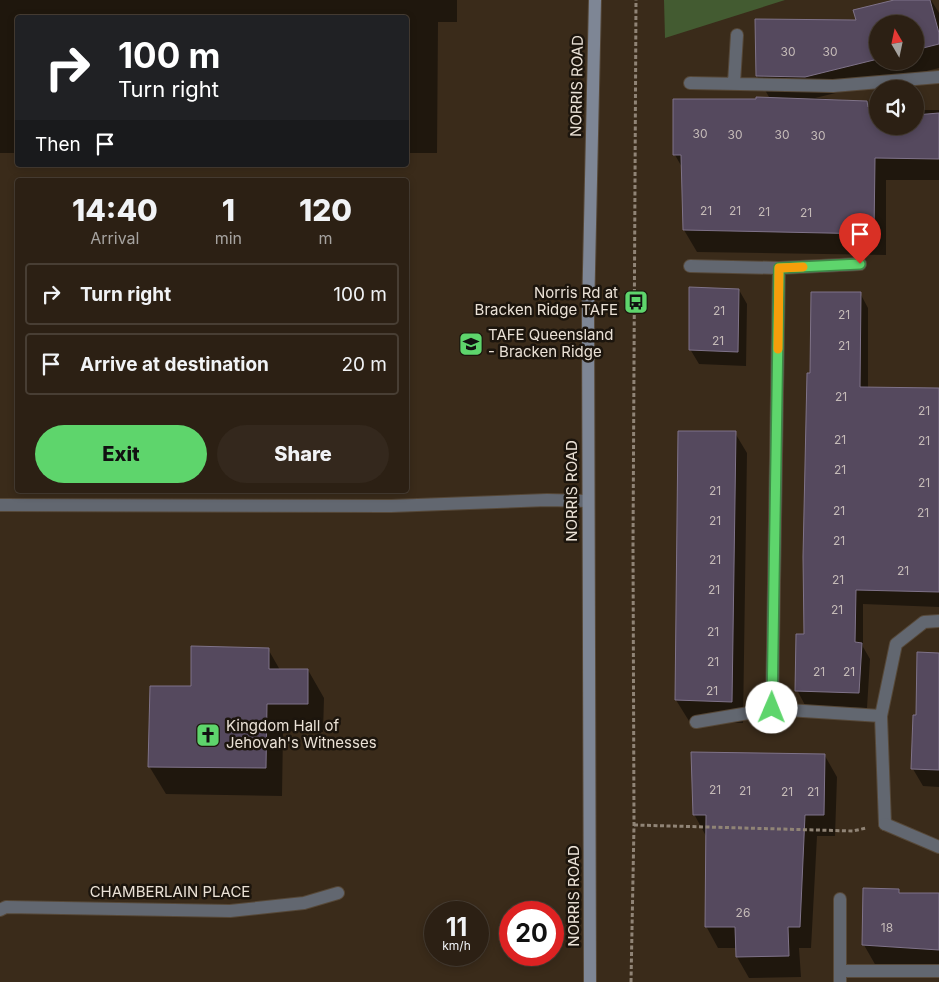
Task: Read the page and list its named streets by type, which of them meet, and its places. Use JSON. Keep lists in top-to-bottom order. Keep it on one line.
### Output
{"streets":{"main road":["NORRIS ROAD"],"street":["CHAMBERLAIN PLACE"]},"places":{"bus stop":["Norris Rd at Bracken Ridge TAFE"],"school or university":["TAFE Queensland - Bracken Ridge"],"church":["Kingdom Hall of Jehovah's Witnesses"]},"house_numbers":["30","30","30","30","30","30","21","21","21","21","21","21","21","21","21","21","21","21","21","21","21","21","21","21","21","21","21","21","21","21","21","21","21","21","21","21","21","21","21","26","18"],"north":"top","page":{"turn":["100 m","Turn right"],"then":"Then","eta":["14:40","Arrival","1","min","120","m"],"list":[{"name":"Turn right","value":"100 m"},{"name":"Arrive at destination","value":"20 m"}],"buttons":["Exit","Share"],"speed":"11 km/h","limit":"20"}}
